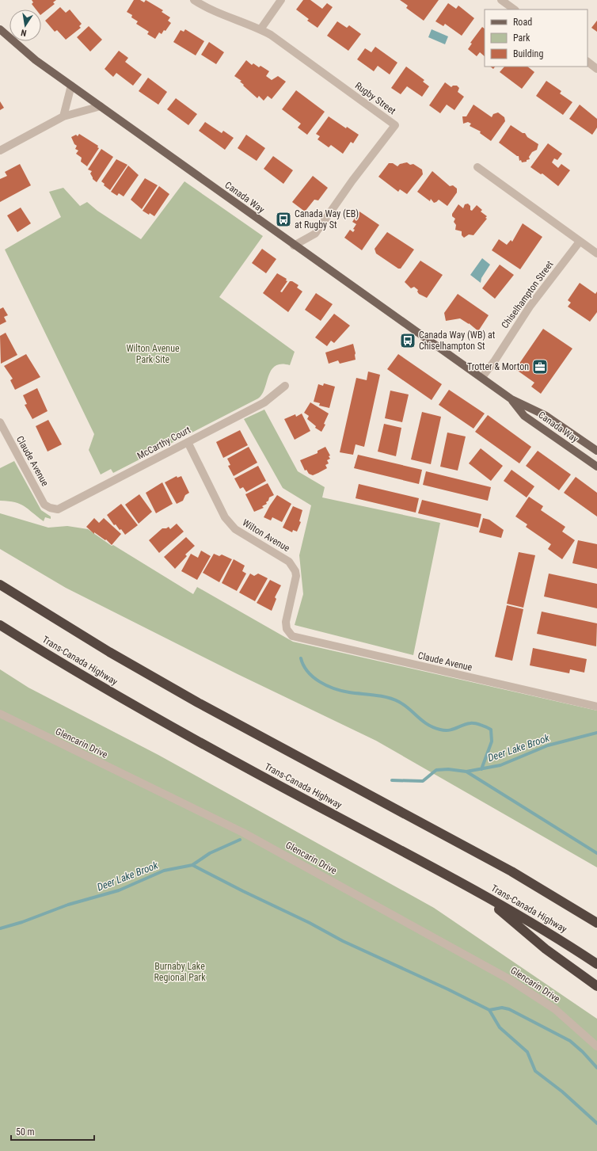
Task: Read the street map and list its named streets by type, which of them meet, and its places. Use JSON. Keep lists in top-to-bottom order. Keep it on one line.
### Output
{"streets":{"highway":["Trans-Canada Highway"],"main road":["Canada Way"],"street":["Rugby Street","Chiselhampton Street","McCarthy Court","Claude Avenue","Wilton Avenue","Glencarin Drive"]},"crossings":[["Rugby Street","Canada Way"],["Canada Way","Chiselhampton Street"],["McCarthy Court","Claude Avenue"],["McCarthy Court","Wilton Avenue"],["Claude Avenue","Wilton Avenue"]],"water":["Deer Lake Brook"],"parks":["Wilton Avenue Park Site","Burnaby Lake Regional Park"],"places":{"bus stop":["Canada Way (EB) at Rugby St","Canada Way (WB) at Chiselhampton St"],"office":["Trotter & Morton"]},"legend":["Road","Park","Building"],"scale_bar":"50 m","north":"bottom"}
